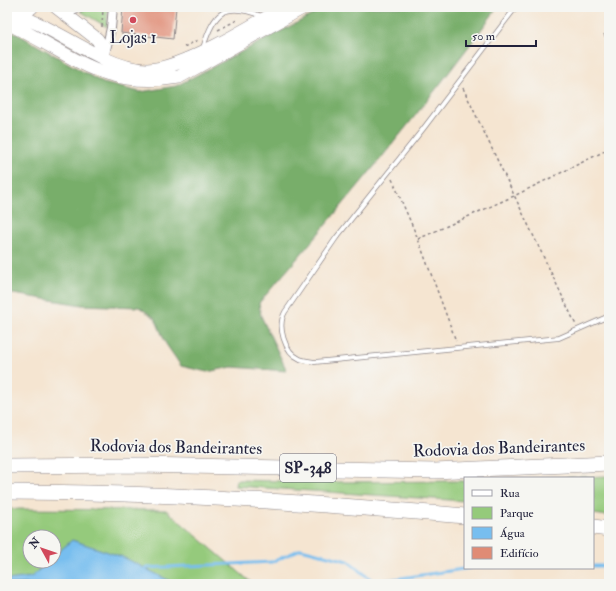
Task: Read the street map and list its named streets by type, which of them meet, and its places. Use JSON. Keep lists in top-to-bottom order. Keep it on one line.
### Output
{"streets":{"highway":["Rodovia dos Bandeirantes","SP-348"]},"places":["Lojas 1"],"legend":["Rua","Parque","Água","Edifício"],"scale_bar":"50 m","north":"top left"}
